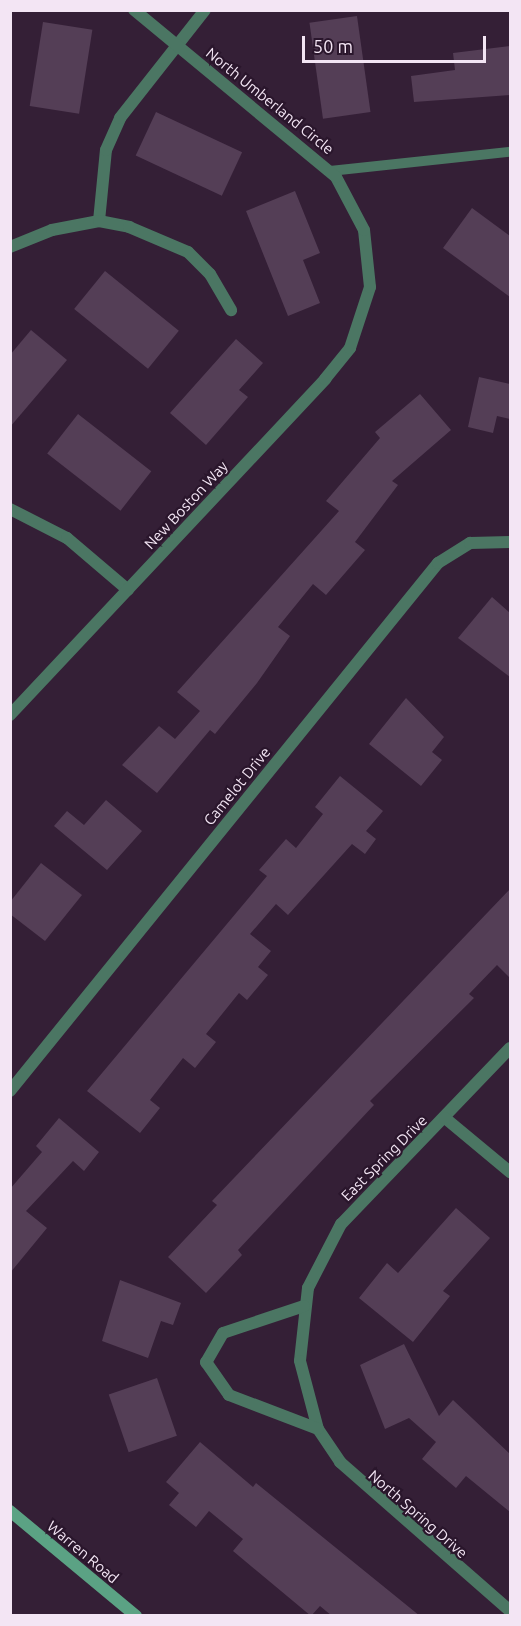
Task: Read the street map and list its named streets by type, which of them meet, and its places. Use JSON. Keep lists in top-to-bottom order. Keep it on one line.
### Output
{"streets":{"main road":["Warren Road"],"street":["North Umberland Circle","New Boston Way","Camelot Drive","East Spring Drive","North Spring Drive"]},"crossings":[["North Umberland Circle","New Boston Way"],["East Spring Drive","North Spring Drive"]],"scale_bar":"50 m"}
